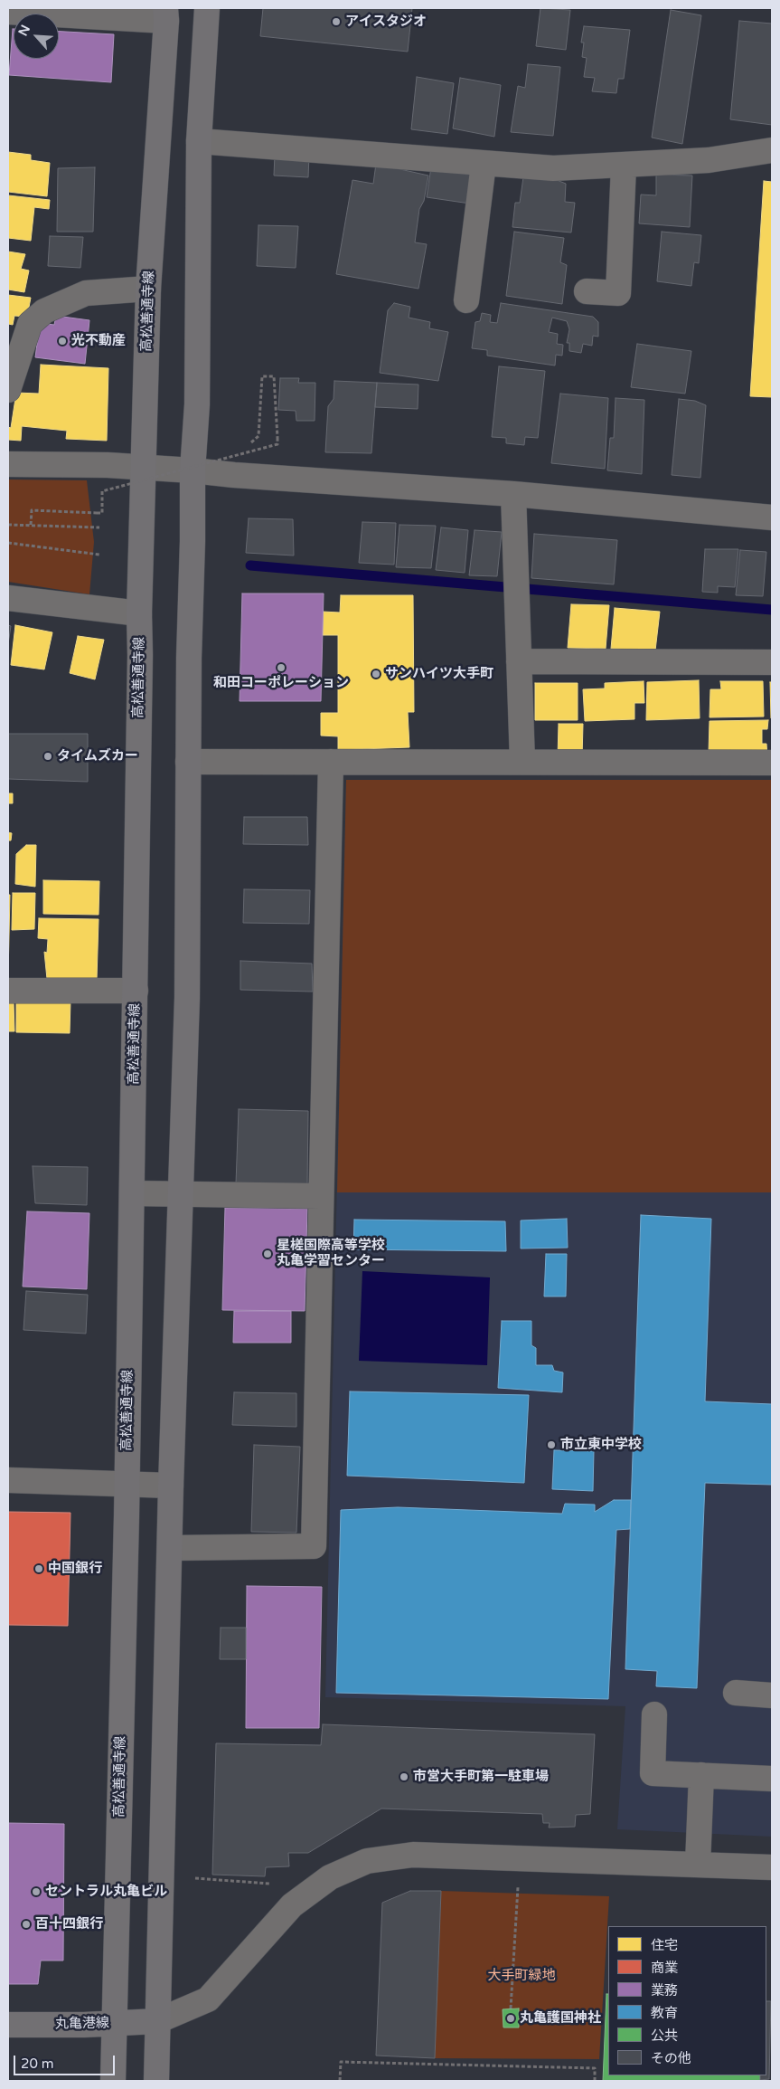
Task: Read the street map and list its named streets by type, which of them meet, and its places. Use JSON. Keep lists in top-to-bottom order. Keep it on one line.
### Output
{"streets":{"main road":["高松善通寺線","丸亀港線"]},"crossings":[["高松善通寺線","丸亀港線"]],"parks":["大手町緑地"],"places":["アイスタジオ","光不動産","和田コーポレーション","サンハイツ大手町","タイムズカー","星槎国際高等学校 丸亀学習センター","市立東中学校","中国銀行","市営大手町第一駐車場","セントラル丸亀ビル","百十四銀行","丸亀護国神社"],"legend":["住宅","商業","業務","教育","公共","その他"],"scale_bar":"20 m","north":"top left"}
